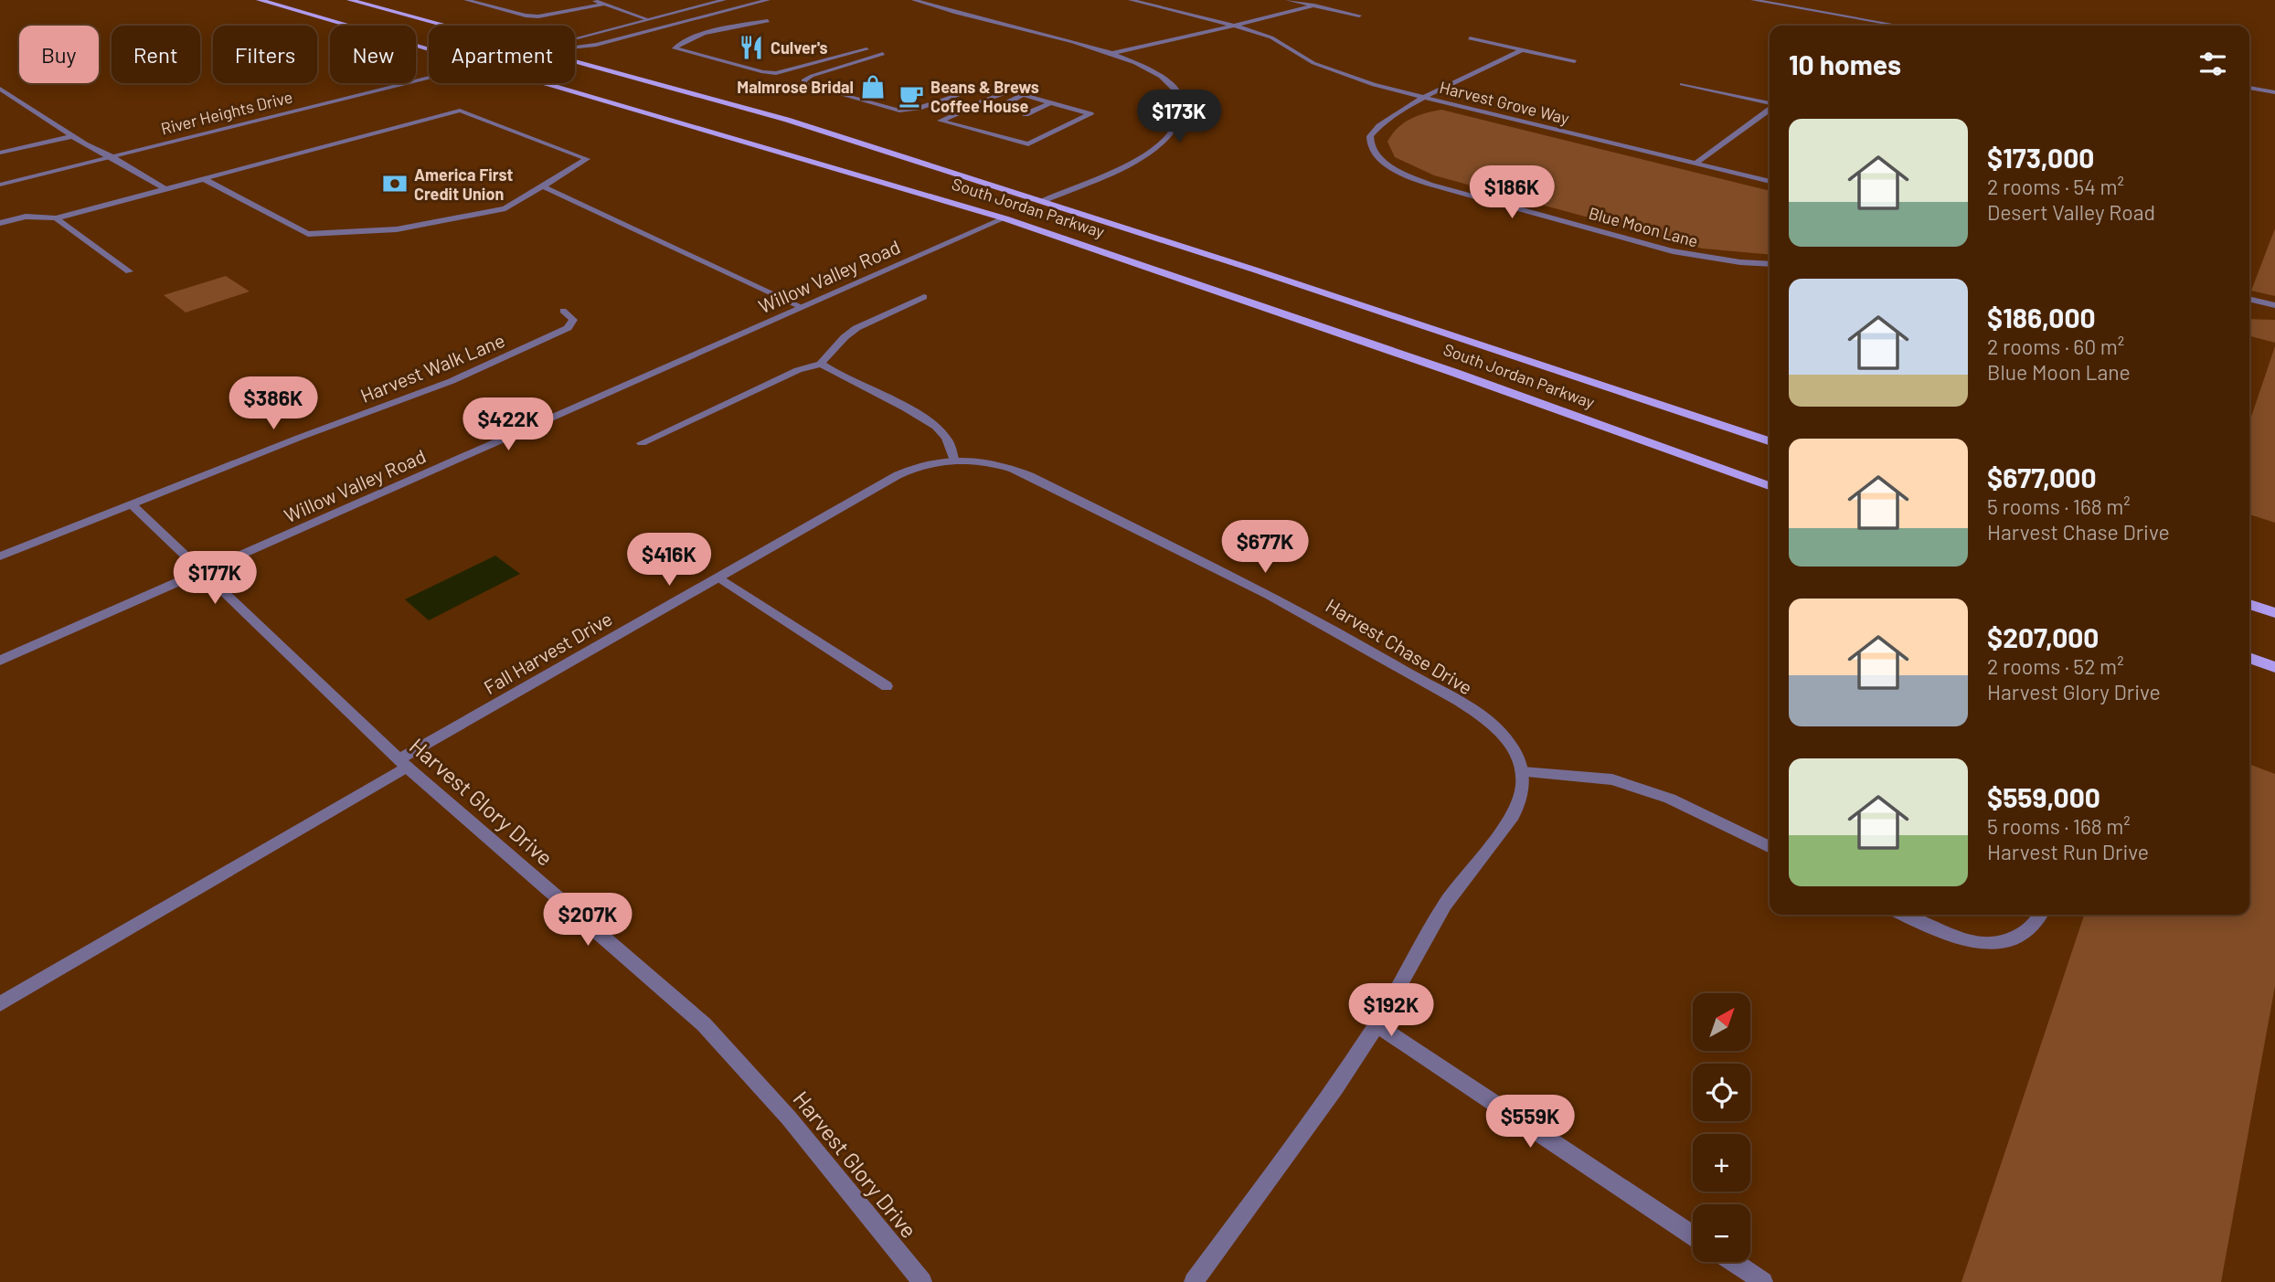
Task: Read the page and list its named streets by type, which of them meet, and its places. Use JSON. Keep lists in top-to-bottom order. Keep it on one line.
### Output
{"streets":{"main road":["South Jordan Parkway"],"street":["Harvest Grove Way","River Heights Drive","Blue Moon Lane","Willow Valley Road","Harvest Walk Lane","Harvest Chase Drive","Fall Harvest Drive","Harvest Glory Drive"]},"crossings":[["Harvest Grove Way","Blue Moon Lane"],["South Jordan Parkway","Willow Valley Road"],["Willow Valley Road","Harvest Glory Drive"],["Harvest Walk Lane","Harvest Glory Drive"],["Harvest Chase Drive","Fall Harvest Drive"],["Fall Harvest Drive","Harvest Glory Drive"]],"places":{"restaurant":["Culver's"],"shop":["Malmrose Bridal"],"cafe":["Beans & Brews Coffee House"],"bank":["America First Credit Union"]},"north":"top right","page":{"chip":["Buy","Rent","Filters","New","Apartment"],"heading":"10 homes","price":["$173K","$186K","$386K","$422K","$677K","$416K","$177K","$207K","$192K","$559K"],"list":[{"name":"$173,000","note":"2 rooms · 54 m² · Desert Valley Road"},{"name":"$186,000","note":"2 rooms · 60 m² · Blue Moon Lane"},{"name":"$677,000","note":"5 rooms · 168 m² · Harvest Chase Drive"},{"name":"$207,000","note":"2 rooms · 52 m² · Harvest Glory Drive"},{"name":"$559,000","note":"5 rooms · 168 m² · Harvest Run Drive"}],"map_buttons":["+","−"]}}
